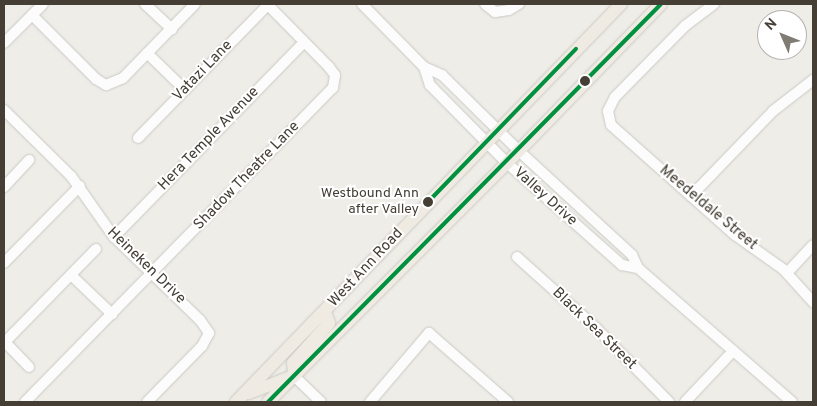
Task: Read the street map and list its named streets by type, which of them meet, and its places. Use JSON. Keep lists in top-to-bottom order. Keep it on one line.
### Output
{"streets":{"main road":["West Ann Road"],"street":["Vatazi Lane","Hera Temple Avenue","Shadow Theatre Lane","Valley Drive","Meedeldale Street","Heineken Drive","Black Sea Street"]},"crossings":[["Hera Temple Avenue","Shadow Theatre Lane"],["Hera Temple Avenue","Heineken Drive"],["Shadow Theatre Lane","Heineken Drive"],["Valley Drive","West Ann Road"]],"places":["Westbound Ann after Valley"],"north":"top left"}
